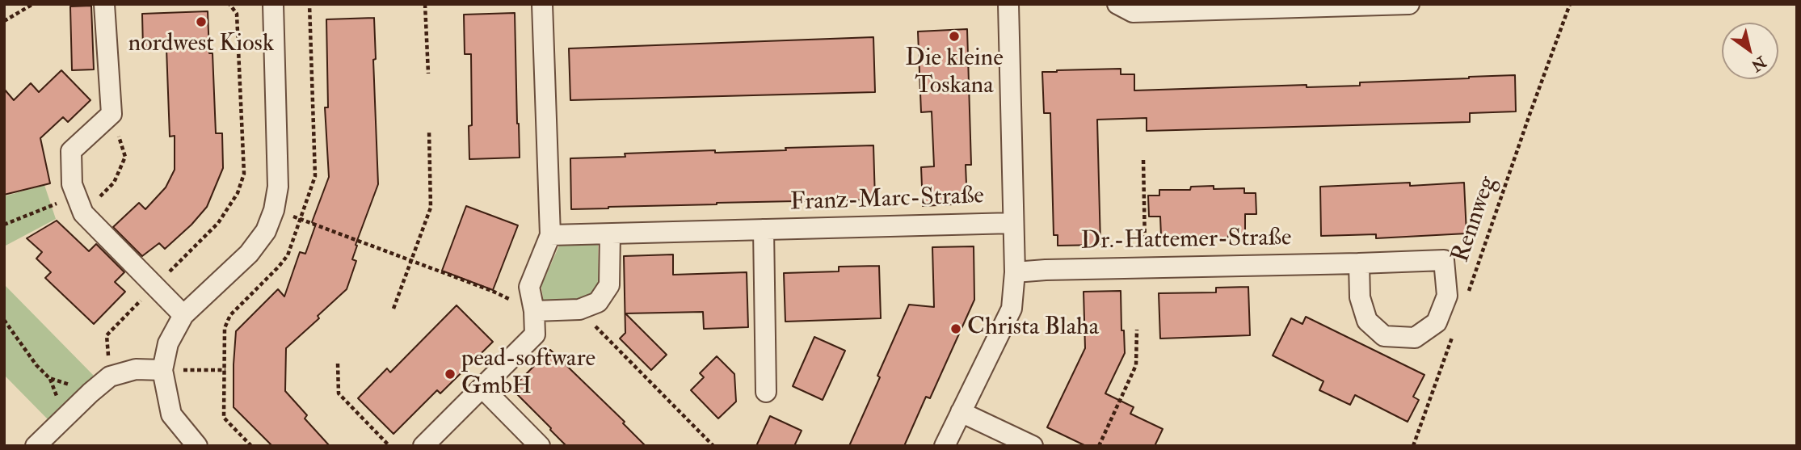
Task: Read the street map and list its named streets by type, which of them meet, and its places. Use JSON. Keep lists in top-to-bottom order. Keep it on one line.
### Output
{"streets":{"street":["Franz-Marc-Straße","Dr.-Hattemer-Straße"],"path":["Rennweg"]},"places":["nordwest Kiosk","Die kleine Toskana","Christa Blaha","pead-software GmbH"],"north":"bottom right"}
